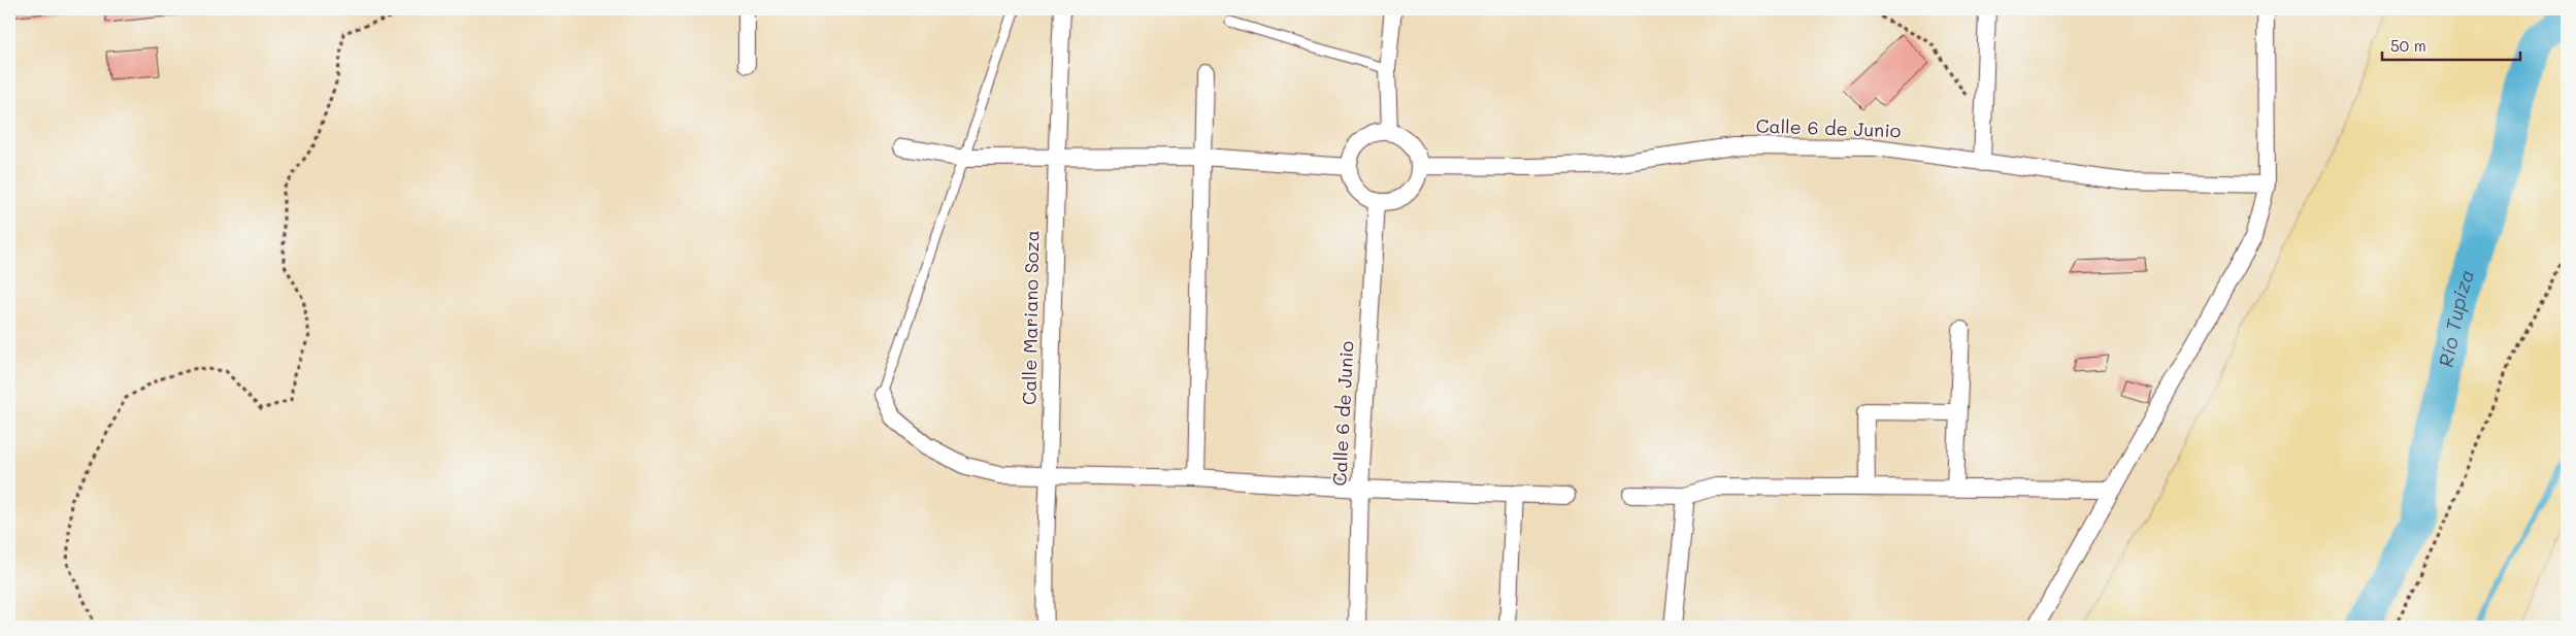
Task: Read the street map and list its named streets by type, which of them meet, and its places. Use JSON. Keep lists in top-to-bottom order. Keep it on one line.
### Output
{"streets":{"street":["Calle 6 de Junio","Calle Mariano Soza"]},"water":["Río Tupiza"],"scale_bar":"50 m"}
